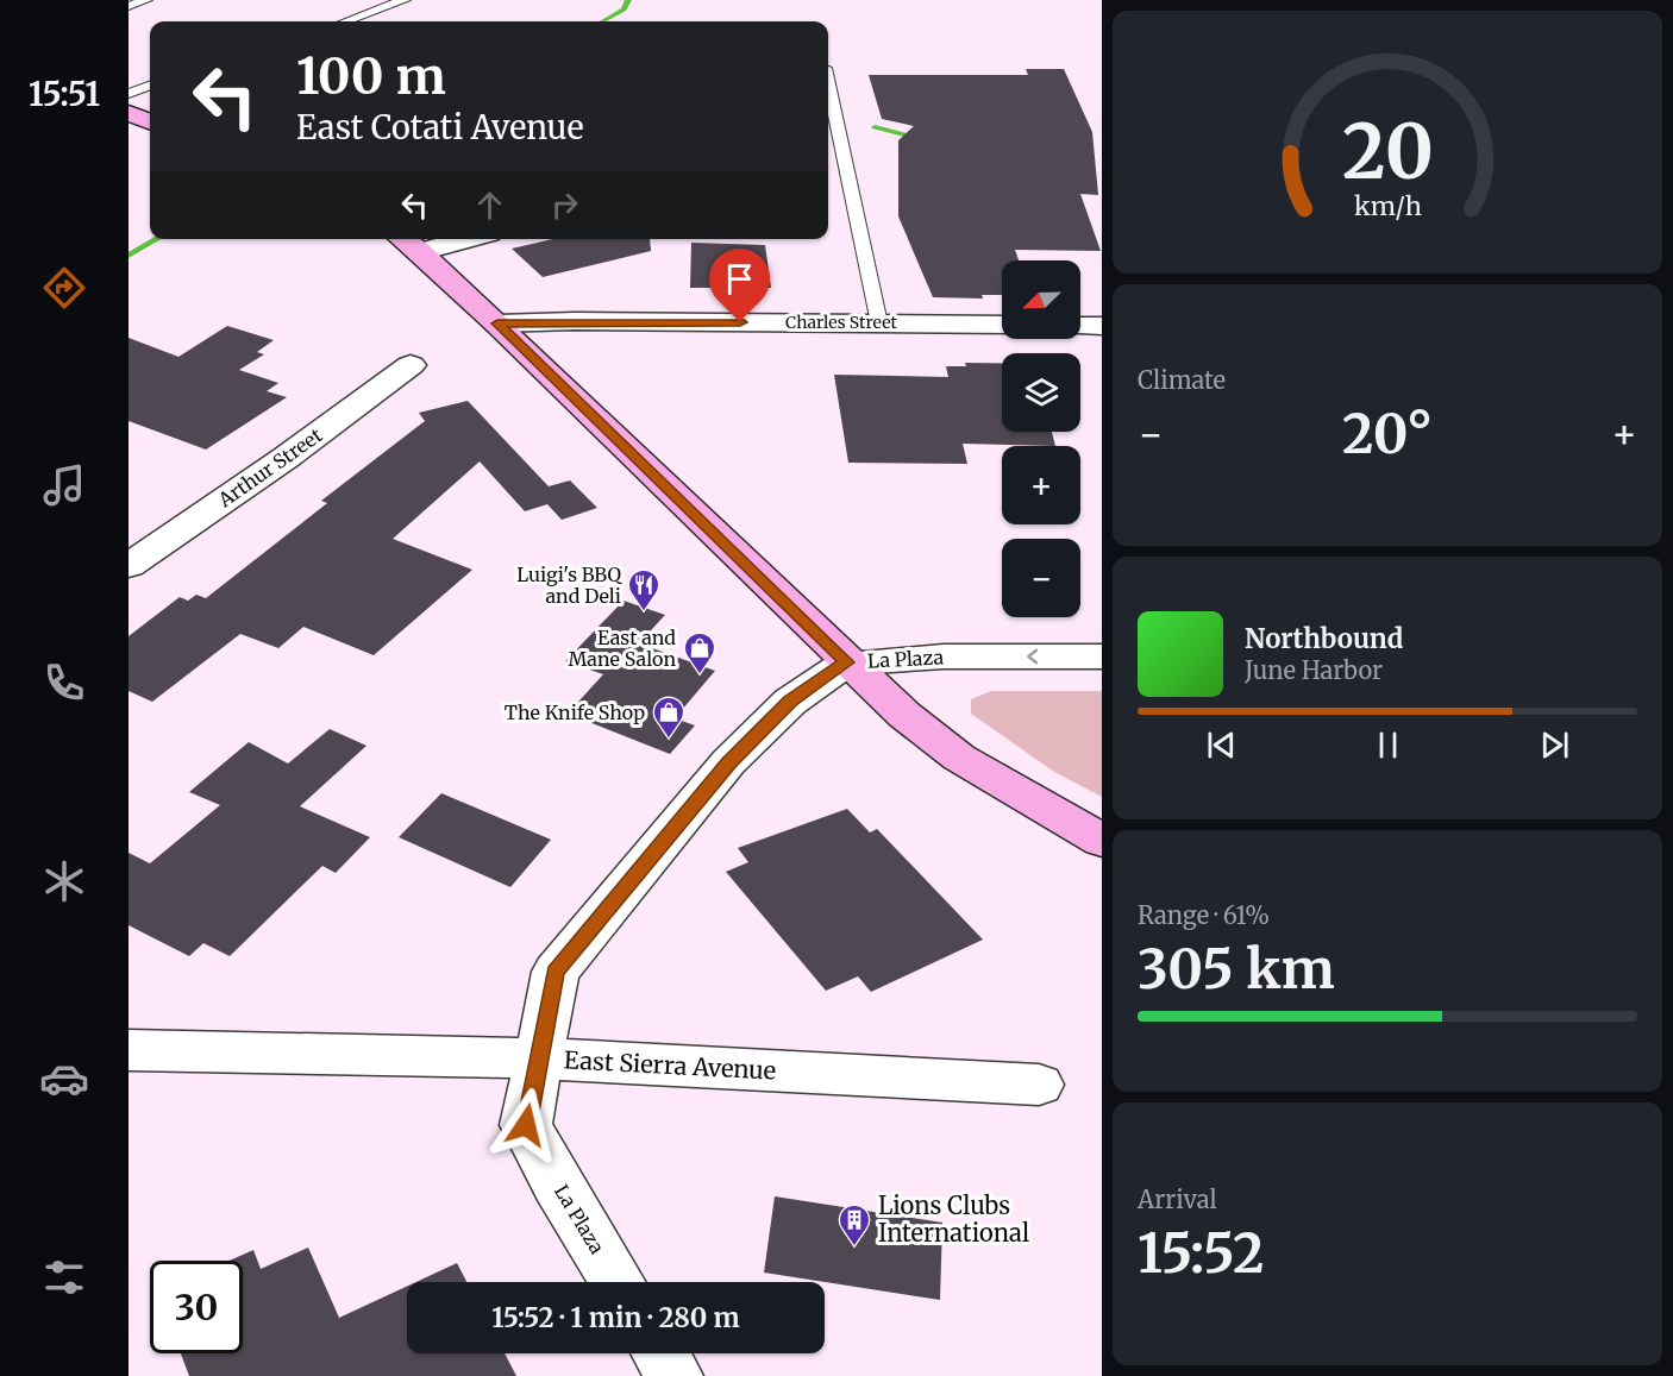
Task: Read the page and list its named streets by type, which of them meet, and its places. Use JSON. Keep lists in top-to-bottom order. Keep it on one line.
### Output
{"streets":{"street":["Charles Street","Arthur Street","La Plaza","East Sierra Avenue"]},"crossings":[["La Plaza","East Sierra Avenue"]],"places":{"restaurant":["Luigi's BBQ and Deli"],"shop":["East and Mane Salon","The Knife Shop"],"building":["Lions Clubs International"]},"north":"bottom left","page":{"tabs":"15:51","turn":["100 m","East Cotati Avenue"],"map_buttons":["+","−"],"tile":["Climate",["Range · 61%","305 km"],["Arrival","15:52"]],"heat":["−","20°","+"],"song":["Northbound","June Harbor"],"limit":"30","trip":"15:52 · 1 min · 280 m","gauge":["20","km/h"]}}
